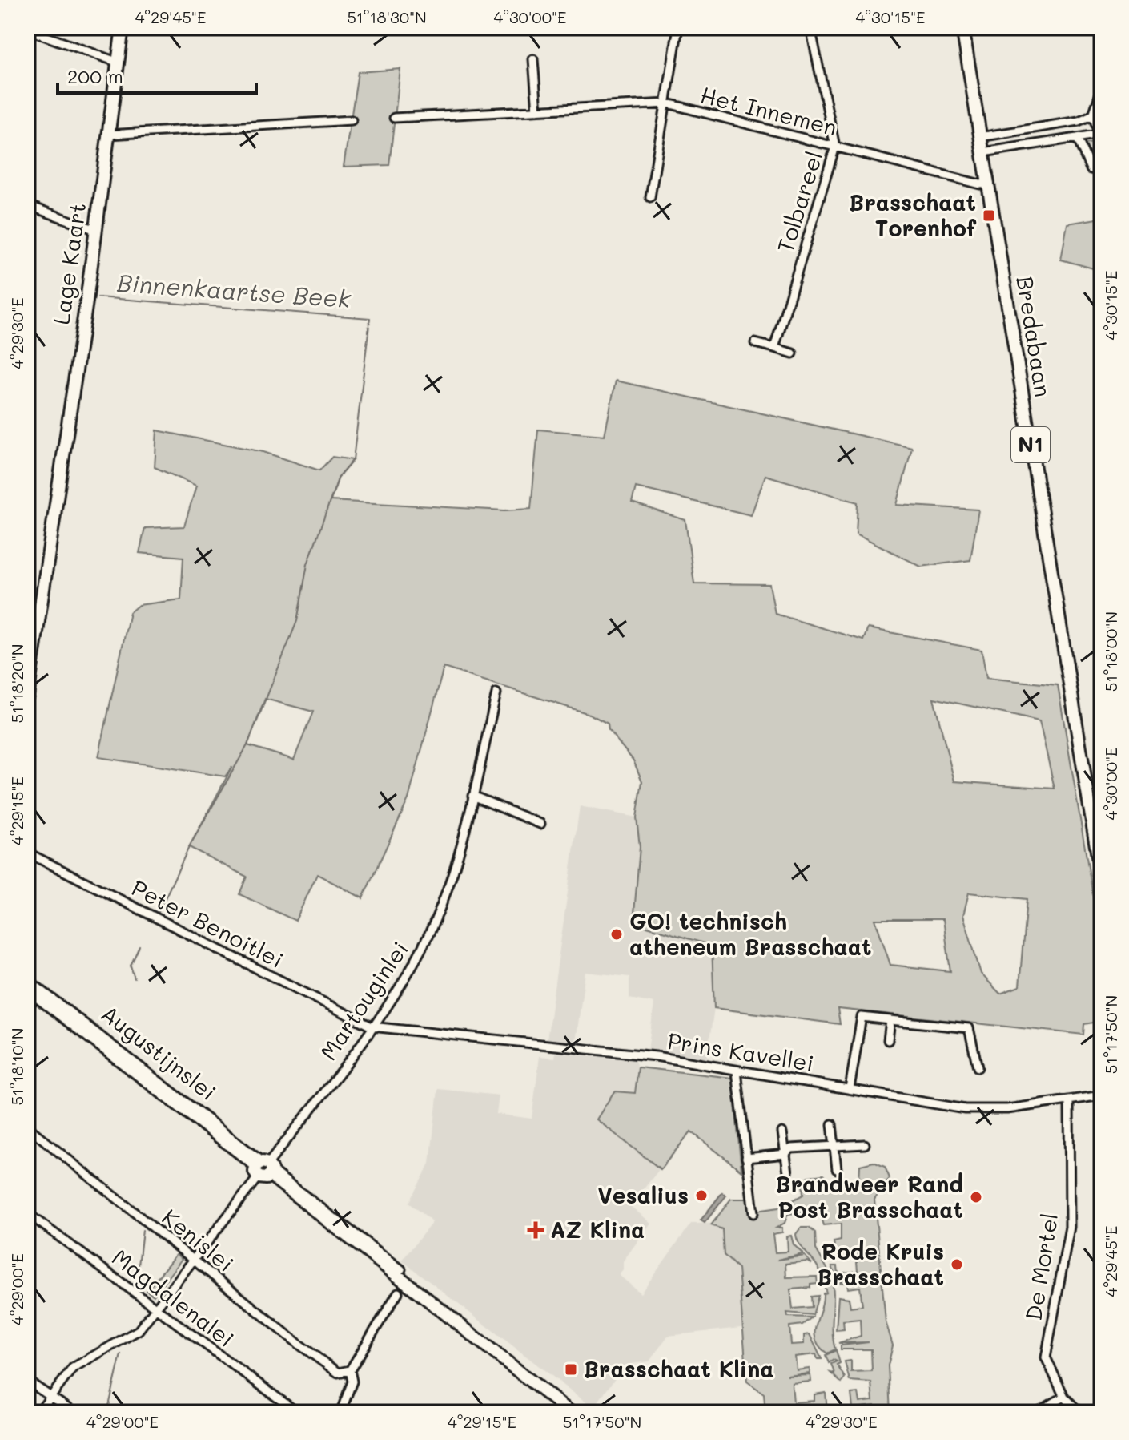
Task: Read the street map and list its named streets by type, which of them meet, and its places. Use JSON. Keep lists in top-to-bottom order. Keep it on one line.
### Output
{"streets":{"street":["Het Innemen","Tolbareel","Lage Kaart","Bredabaan","N1","Peter Benoitlei","Martouginlei","Prins Kavellei","Augustijnslei","Kenislei","De Mortel","Magdalenalei"]},"crossings":[["Het Innemen","Tolbareel"],["Het Innemen","Bredabaan"],["Peter Benoitlei","Martouginlei"],["Peter Benoitlei","Prins Kavellei"],["Martouginlei","Prins Kavellei"],["Martouginlei","Augustijnslei"],["Martouginlei","Kenislei"],["Martouginlei","Magdalenalei"],["Prins Kavellei","De Mortel"]],"water":["Binnenkaartse Beek"],"places":{"transit":["Brasschaat Torenhof","Brasschaat Klina"],"other":["GO! technisch atheneum Brasschaat","Vesalius","Brandweer Rand Post Brasschaat","Rode Kruis Brasschaat"],"health":["AZ Klina"]},"scale_bar":"200 m","coordinates":["4°29'45\"E","51°18'30\"N","4°30'00\"E","4°30'15\"E","4°29'30\"E","51°18'00\"N","51°18'20\"N","4°29'15\"E","51°17'50\"N","51°18'10\"N","4°29'00\"E"]}
